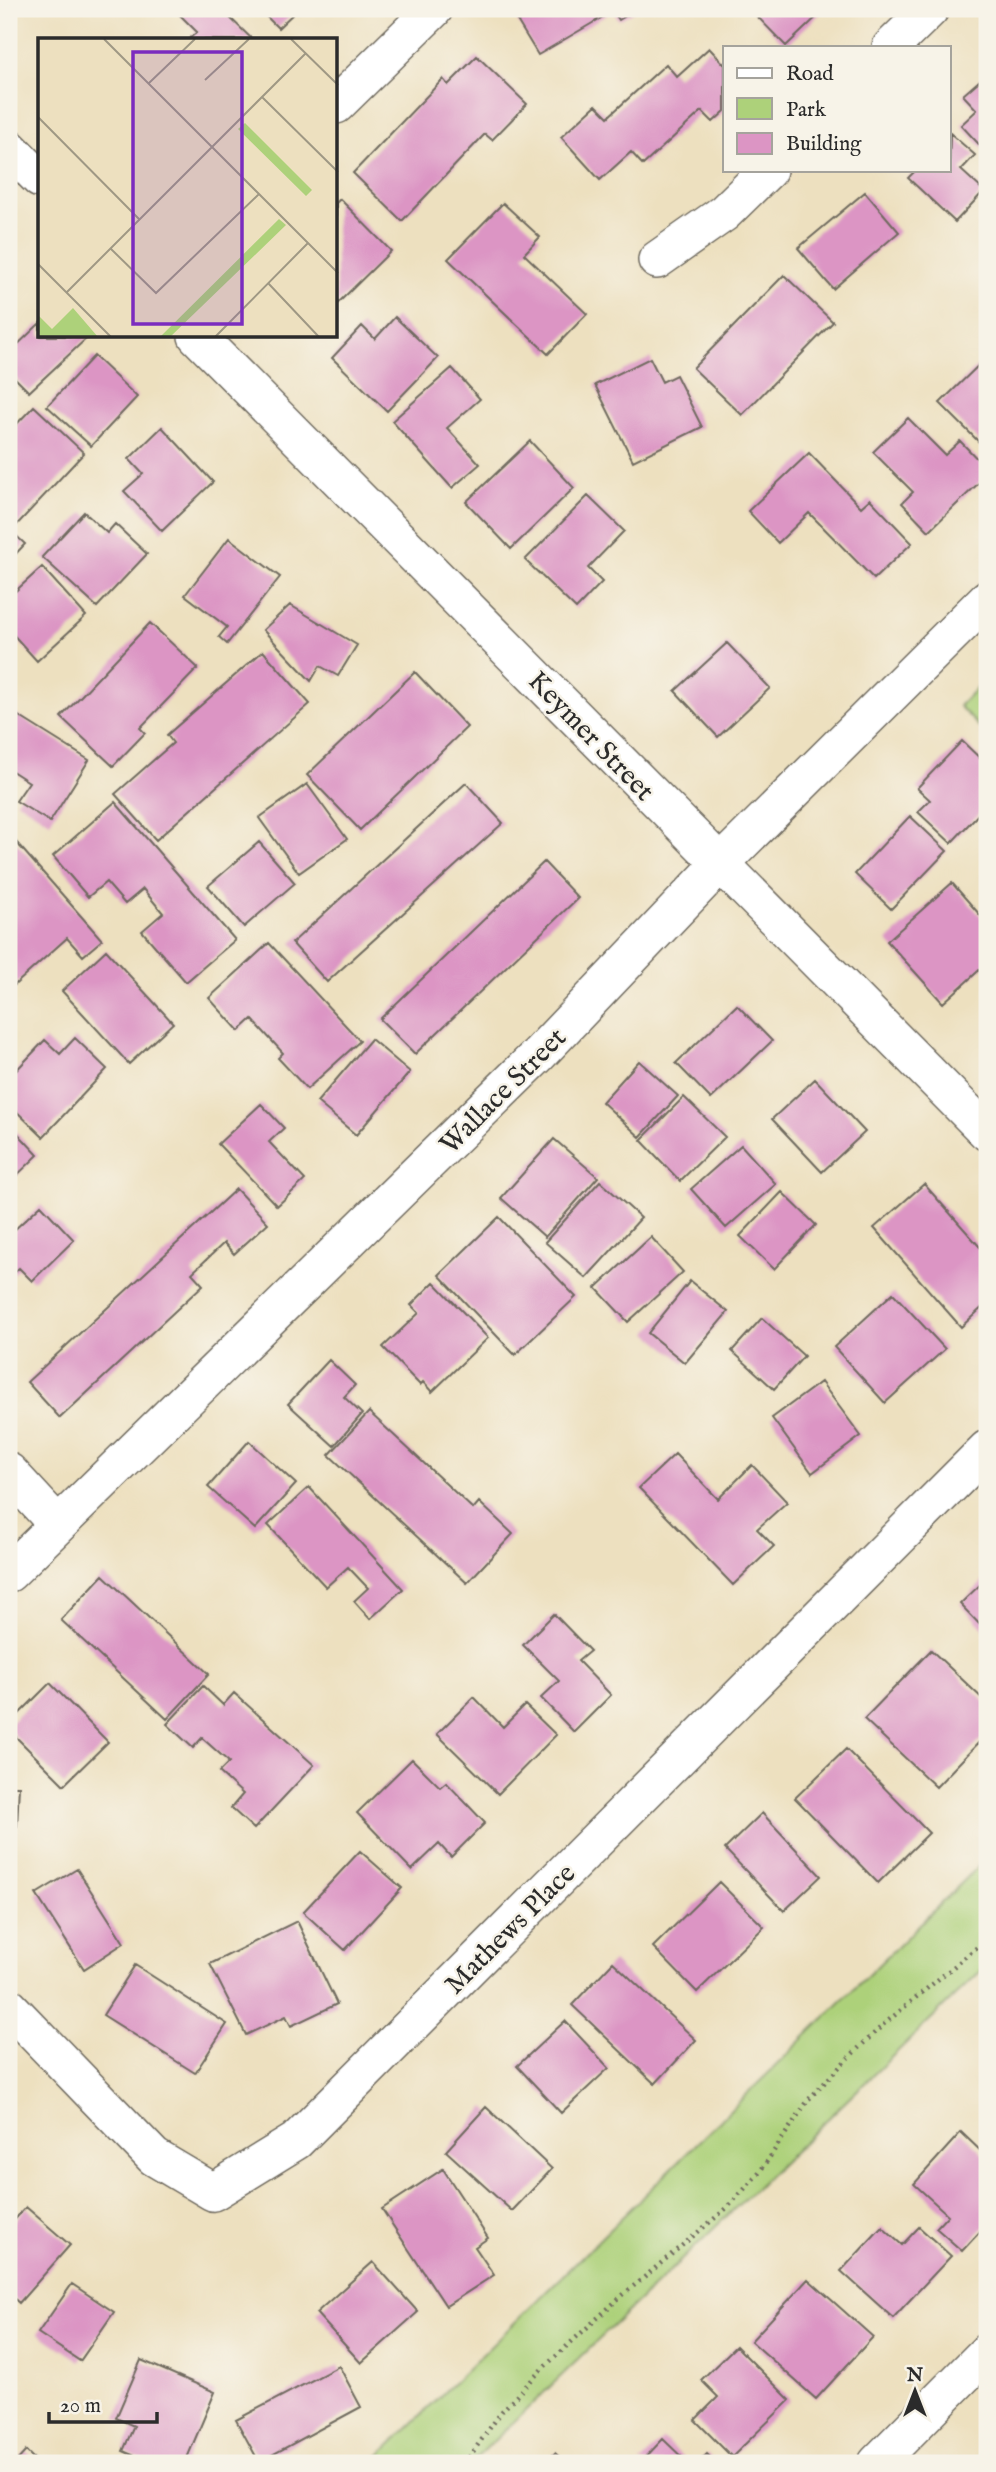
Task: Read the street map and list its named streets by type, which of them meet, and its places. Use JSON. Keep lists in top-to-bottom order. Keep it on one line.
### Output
{"streets":{"street":["Keymer Street","Wallace Street","Mathews Place"]},"crossings":[["Keymer Street","Wallace Street"]],"legend":["Road","Park","Building"],"scale_bar":"20 m","north":"top"}
